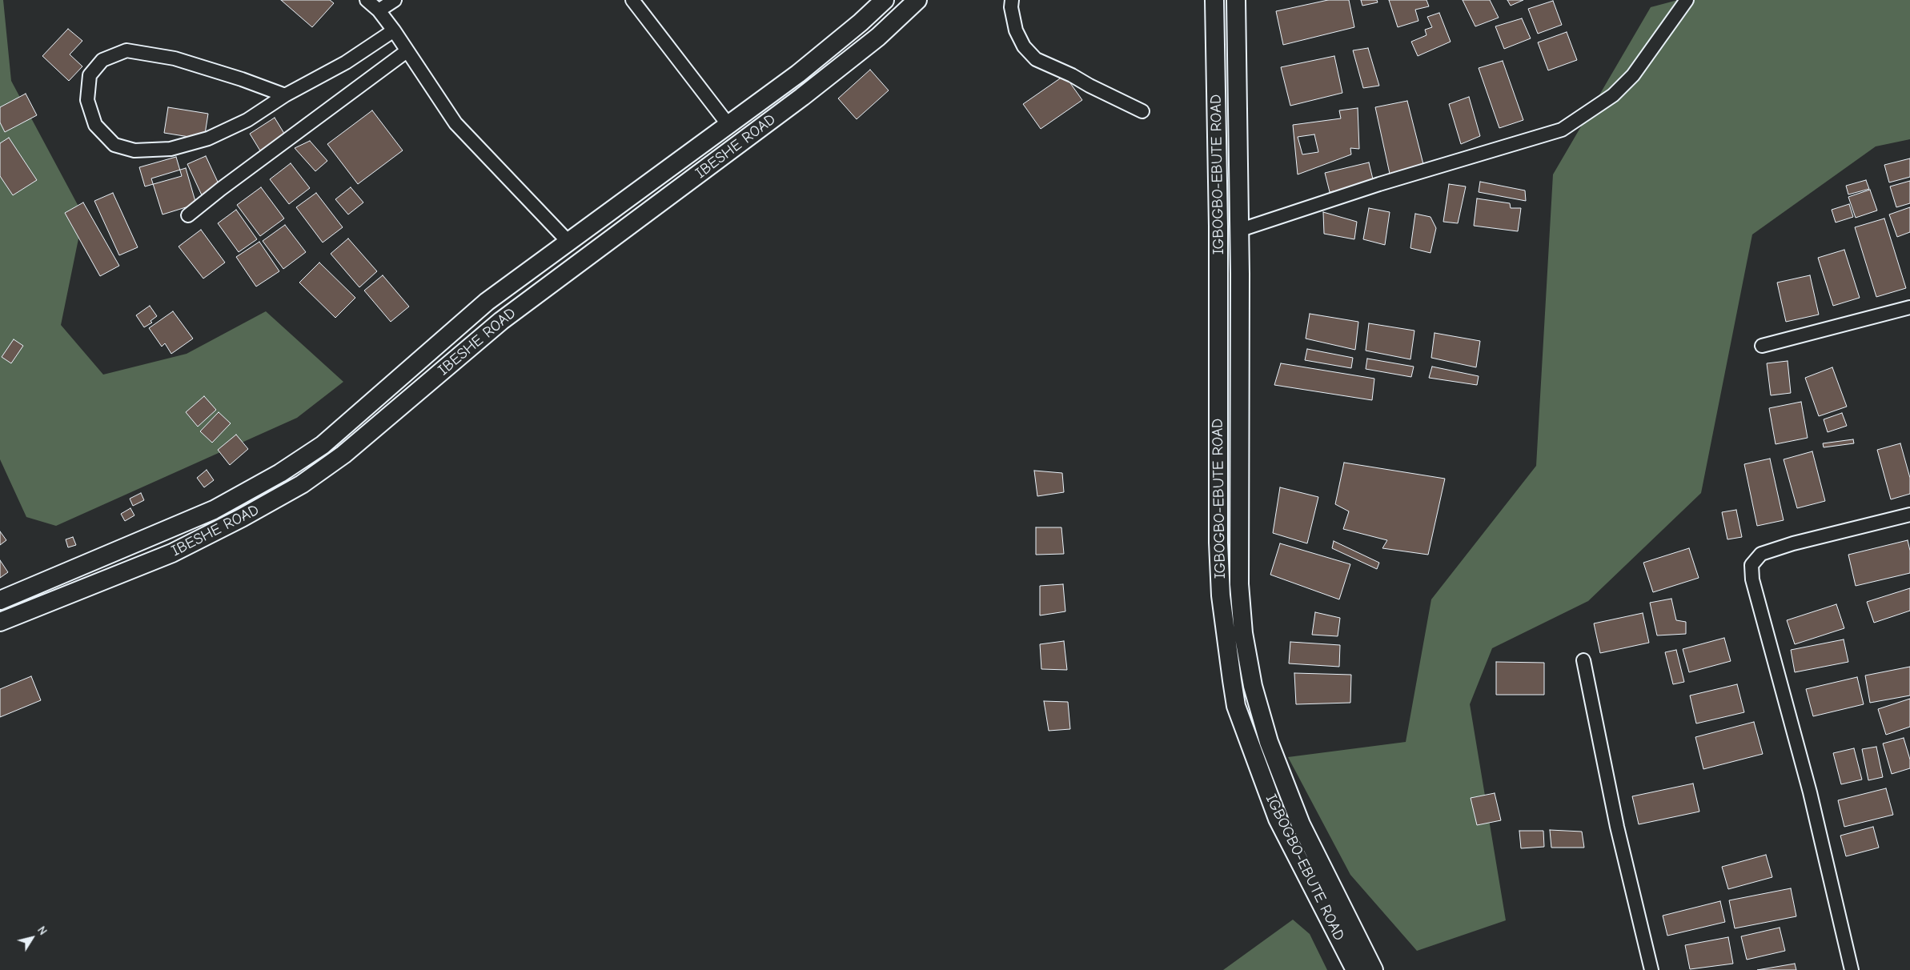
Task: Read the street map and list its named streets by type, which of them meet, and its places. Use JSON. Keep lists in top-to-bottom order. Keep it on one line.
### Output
{"streets":{"main road":["IBESHE ROAD","IGBOGBO-EBUTE ROAD"]},"north":"top right"}
